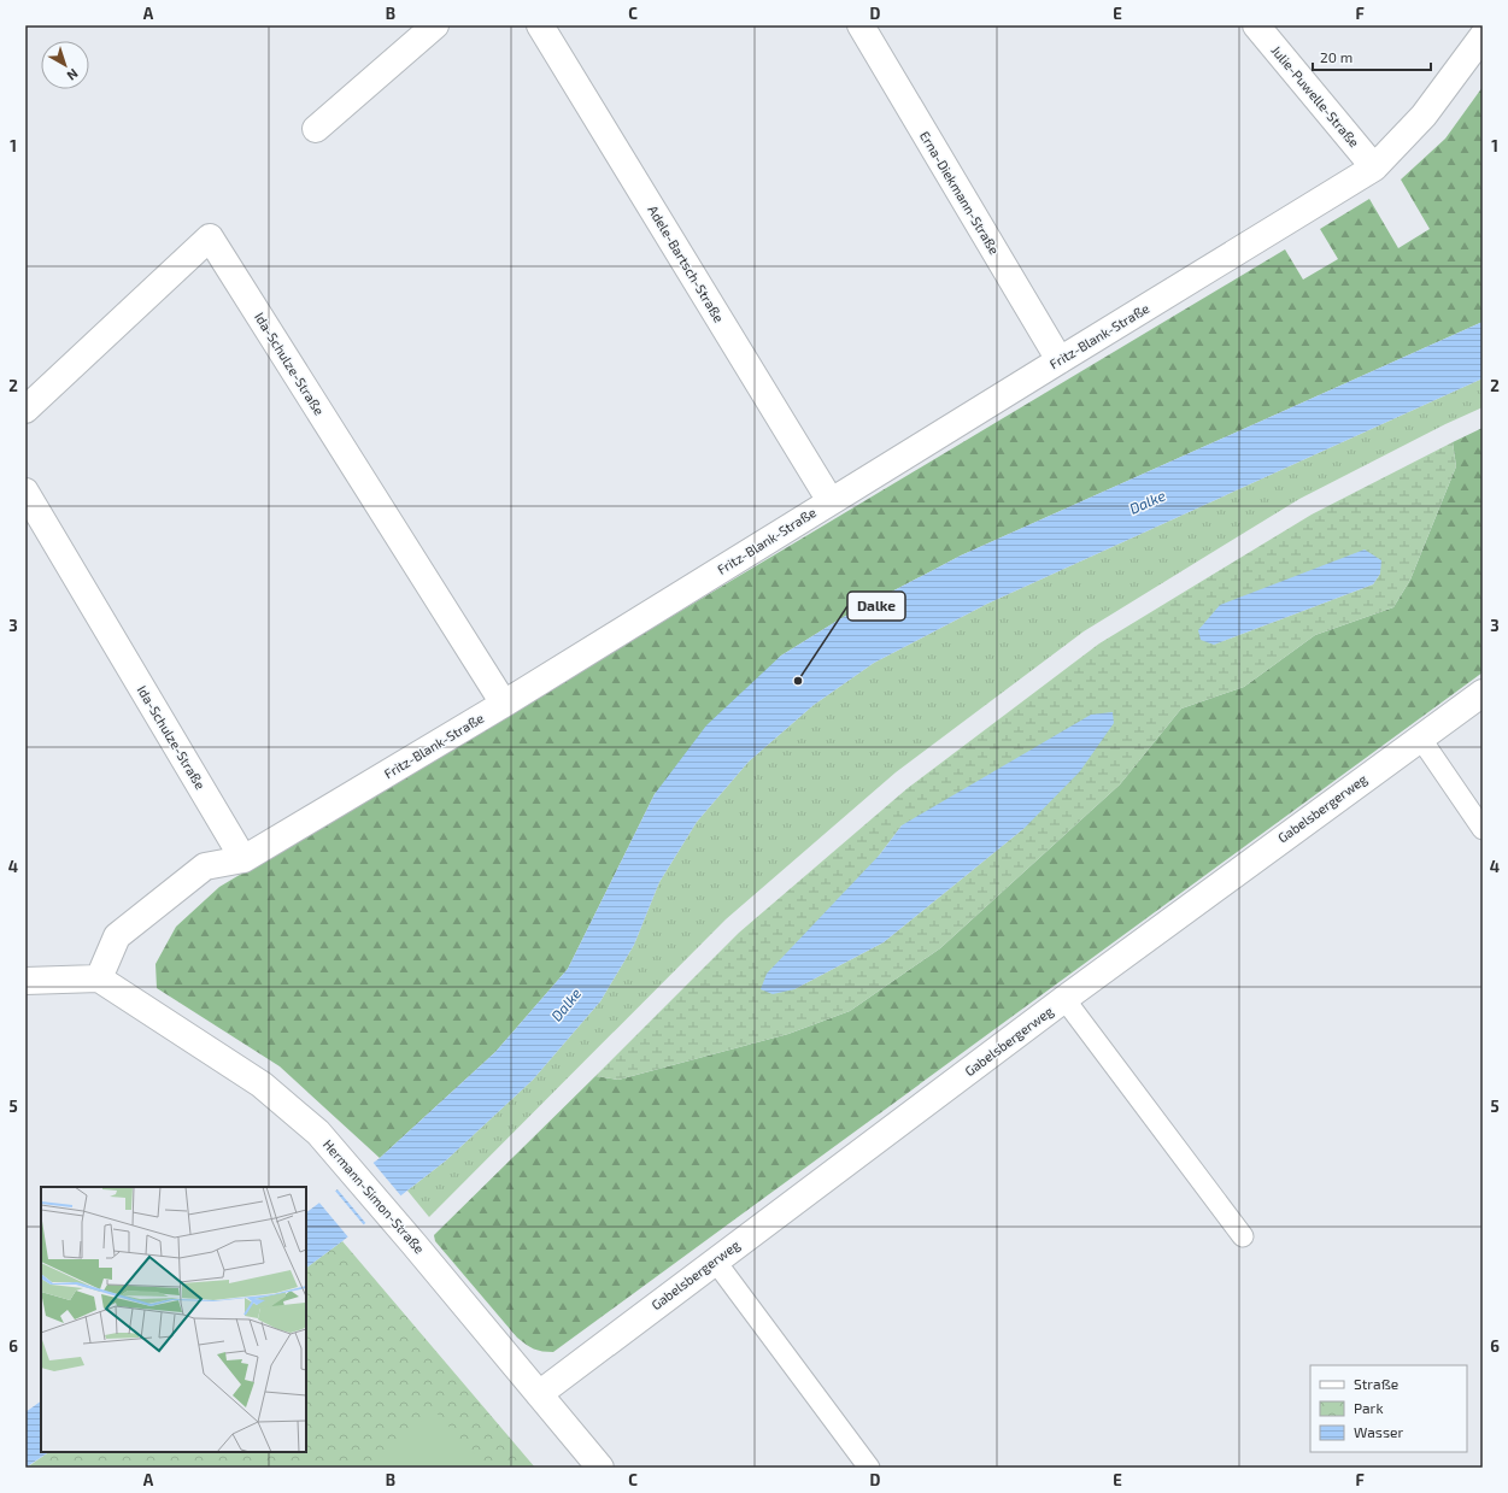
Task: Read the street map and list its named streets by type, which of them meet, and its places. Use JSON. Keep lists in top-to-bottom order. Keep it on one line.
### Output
{"streets":{"street":["Julie-Puwelle-Straße","Erna-Diekmann-Straße","Adele-Bartsch-Straße","Fritz-Blank-Straße","Ida-Schulze-Straße","Gabelsbergerweg","Hermann-Simon-Straße"]},"crossings":[["Julie-Puwelle-Straße","Fritz-Blank-Straße"],["Erna-Diekmann-Straße","Fritz-Blank-Straße"],["Adele-Bartsch-Straße","Fritz-Blank-Straße"],["Fritz-Blank-Straße","Ida-Schulze-Straße"],["Fritz-Blank-Straße","Hermann-Simon-Straße"],["Gabelsbergerweg","Hermann-Simon-Straße"]],"water":["Dalke"],"places":["Dalke"],"legend":["Straße","Park","Wasser"],"scale_bar":"20 m","north":"bottom right","grid":{"columns":["A","B","C","D","E","F"],"rows":["1","2","3","4","5","6"]}}
